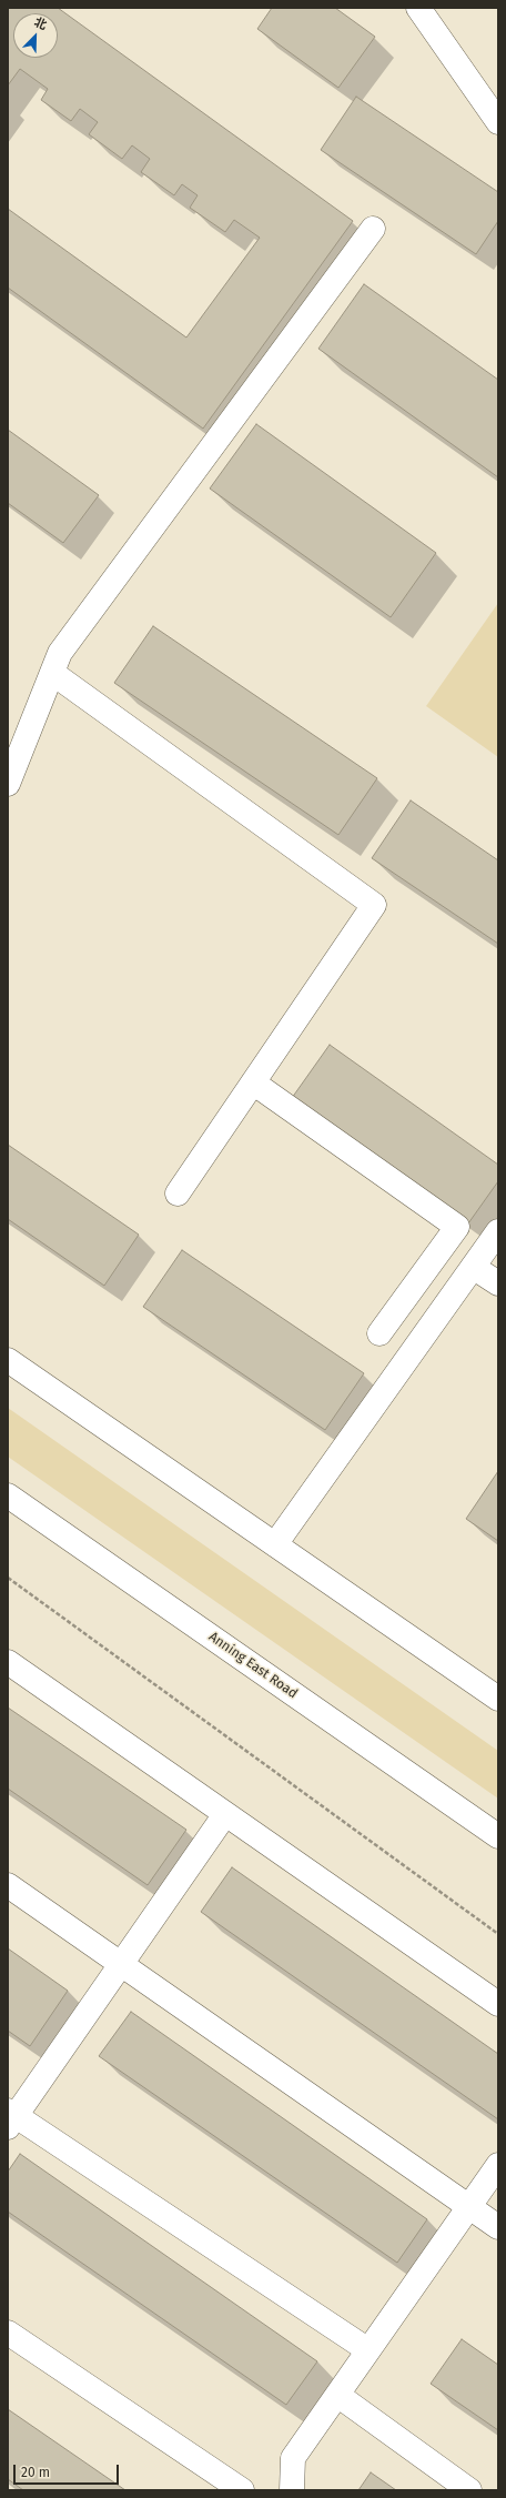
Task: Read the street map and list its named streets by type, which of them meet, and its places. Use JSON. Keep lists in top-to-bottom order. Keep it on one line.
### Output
{"streets":{"street":["Anning East Road"]},"scale_bar":"20 m","north":"top right"}
